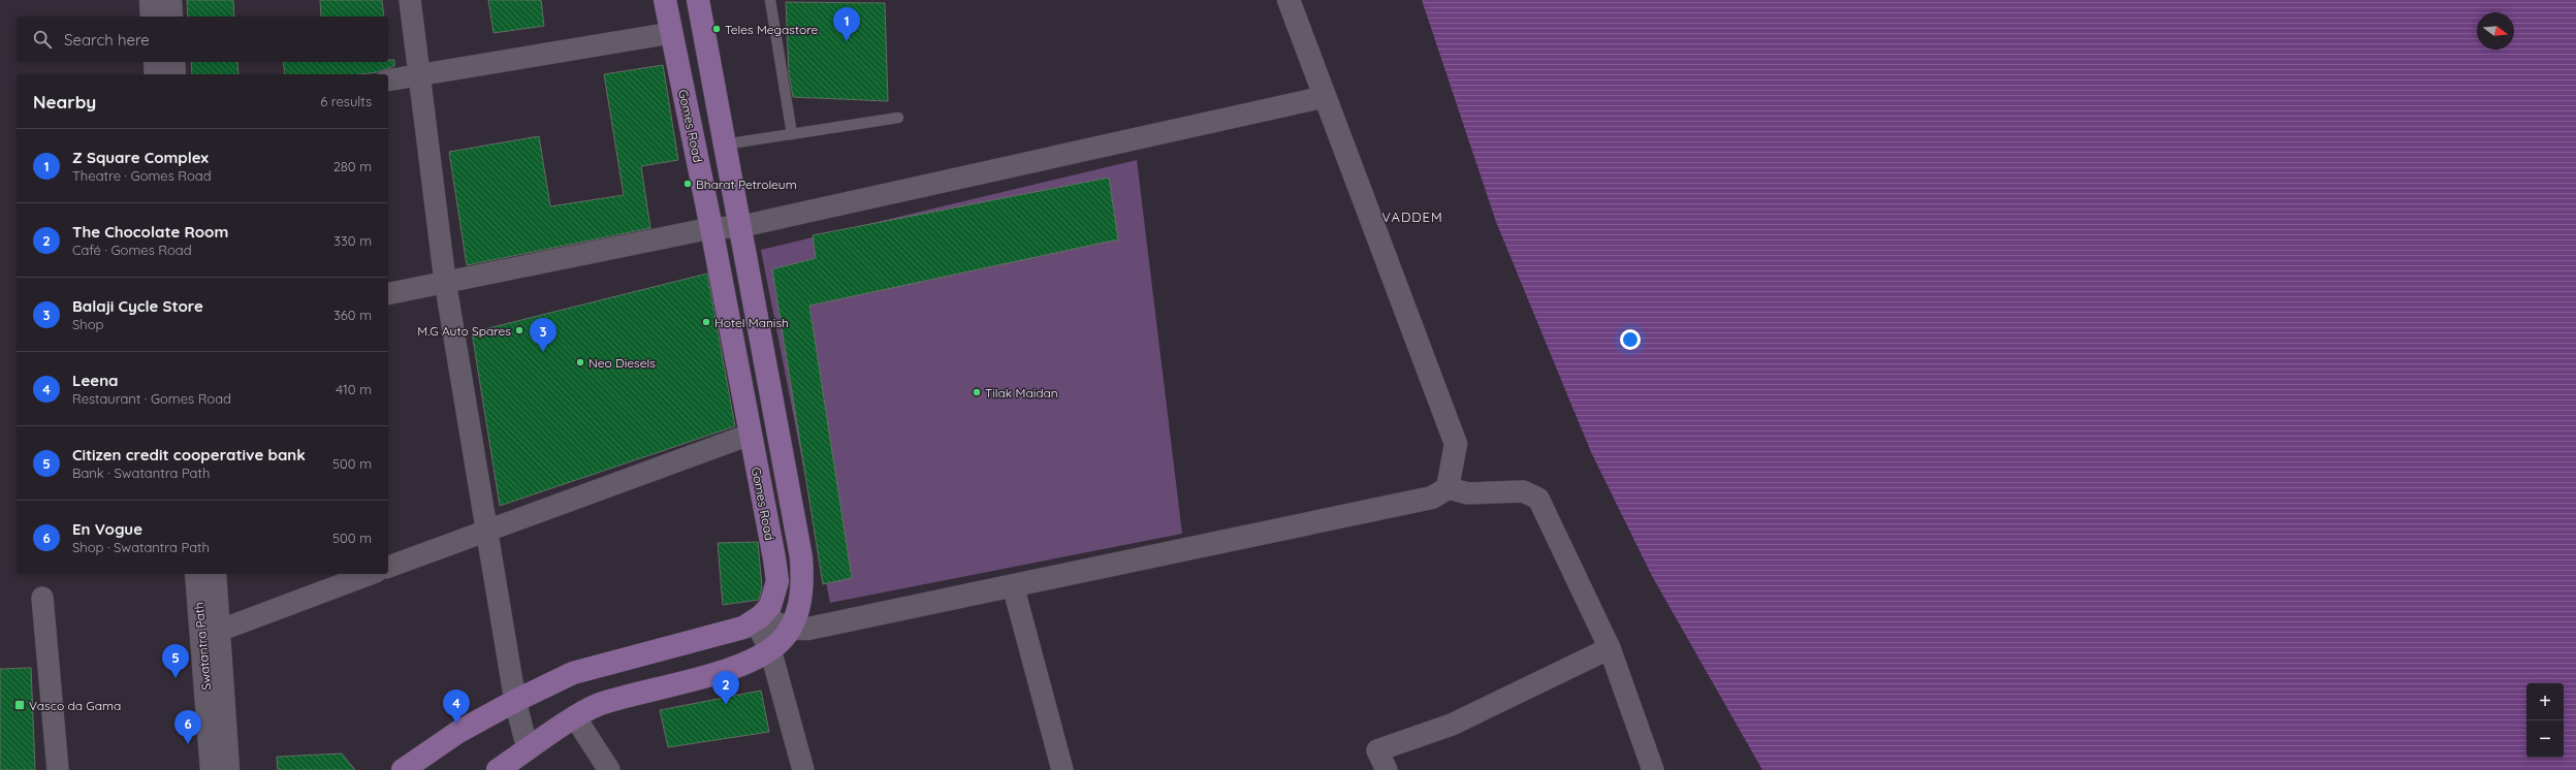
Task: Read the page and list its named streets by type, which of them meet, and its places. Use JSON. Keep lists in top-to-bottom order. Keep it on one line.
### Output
{"streets":{"main road":["Gomes Road"],"street":["Swatantra Path"]},"districts":["VADDEM"],"places":{"other":["Teles Megastore","Bharat Petroleum","Hotel Manish","M.G Auto Spares","Neo Diesels","Tilak Maidan"],"transit":["Vasco da Gama"]},"north":"right","page":{"pins":["1","3","5","2","4","6"],"search":"Search here","heading":["Nearby","6 results"],"list":[{"mark":"1","name":"Z Square Complex","note":"Theatre · Gomes Road","value":"280 m"},{"mark":"2","name":"The Chocolate Room","note":"Café · Gomes Road","value":"330 m"},{"mark":"3","name":"Balaji Cycle Store","note":"Shop","value":"360 m"},{"mark":"4","name":"Leena","note":"Restaurant · Gomes Road","value":"410 m"},{"mark":"5","name":"Citizen credit cooperative bank","note":"Bank · Swatantra Path","value":"500 m"},{"mark":"6","name":"En Vogue","note":"Shop · Swatantra Path","value":"500 m"}],"map_buttons":["+","−"]}}
